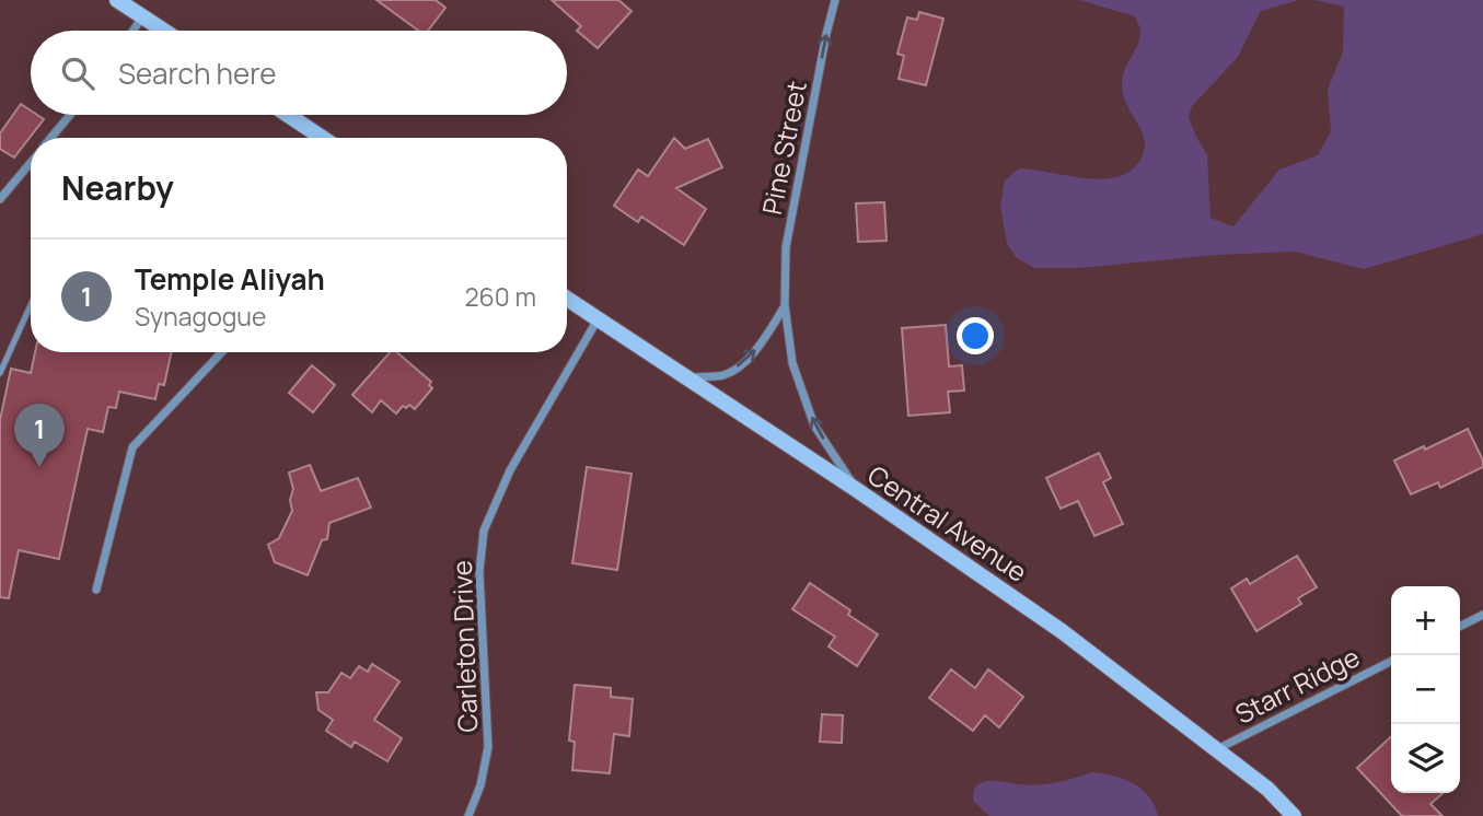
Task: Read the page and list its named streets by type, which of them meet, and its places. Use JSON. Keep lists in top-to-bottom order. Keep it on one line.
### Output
{"streets":{"main road":["Central Avenue"],"street":["Pine Street","Carleton Drive","Starr Ridge"]},"crossings":[["Pine Street","Central Avenue"],["Central Avenue","Carleton Drive"],["Central Avenue","Starr Ridge"]],"one_way":["Pine Street"],"page":{"search":"Search here","heading":"Nearby","list":[{"mark":"1","name":"Temple Aliyah","note":"Synagogue","value":"260 m"}],"pins":"1","map_buttons":["+","−"]}}
